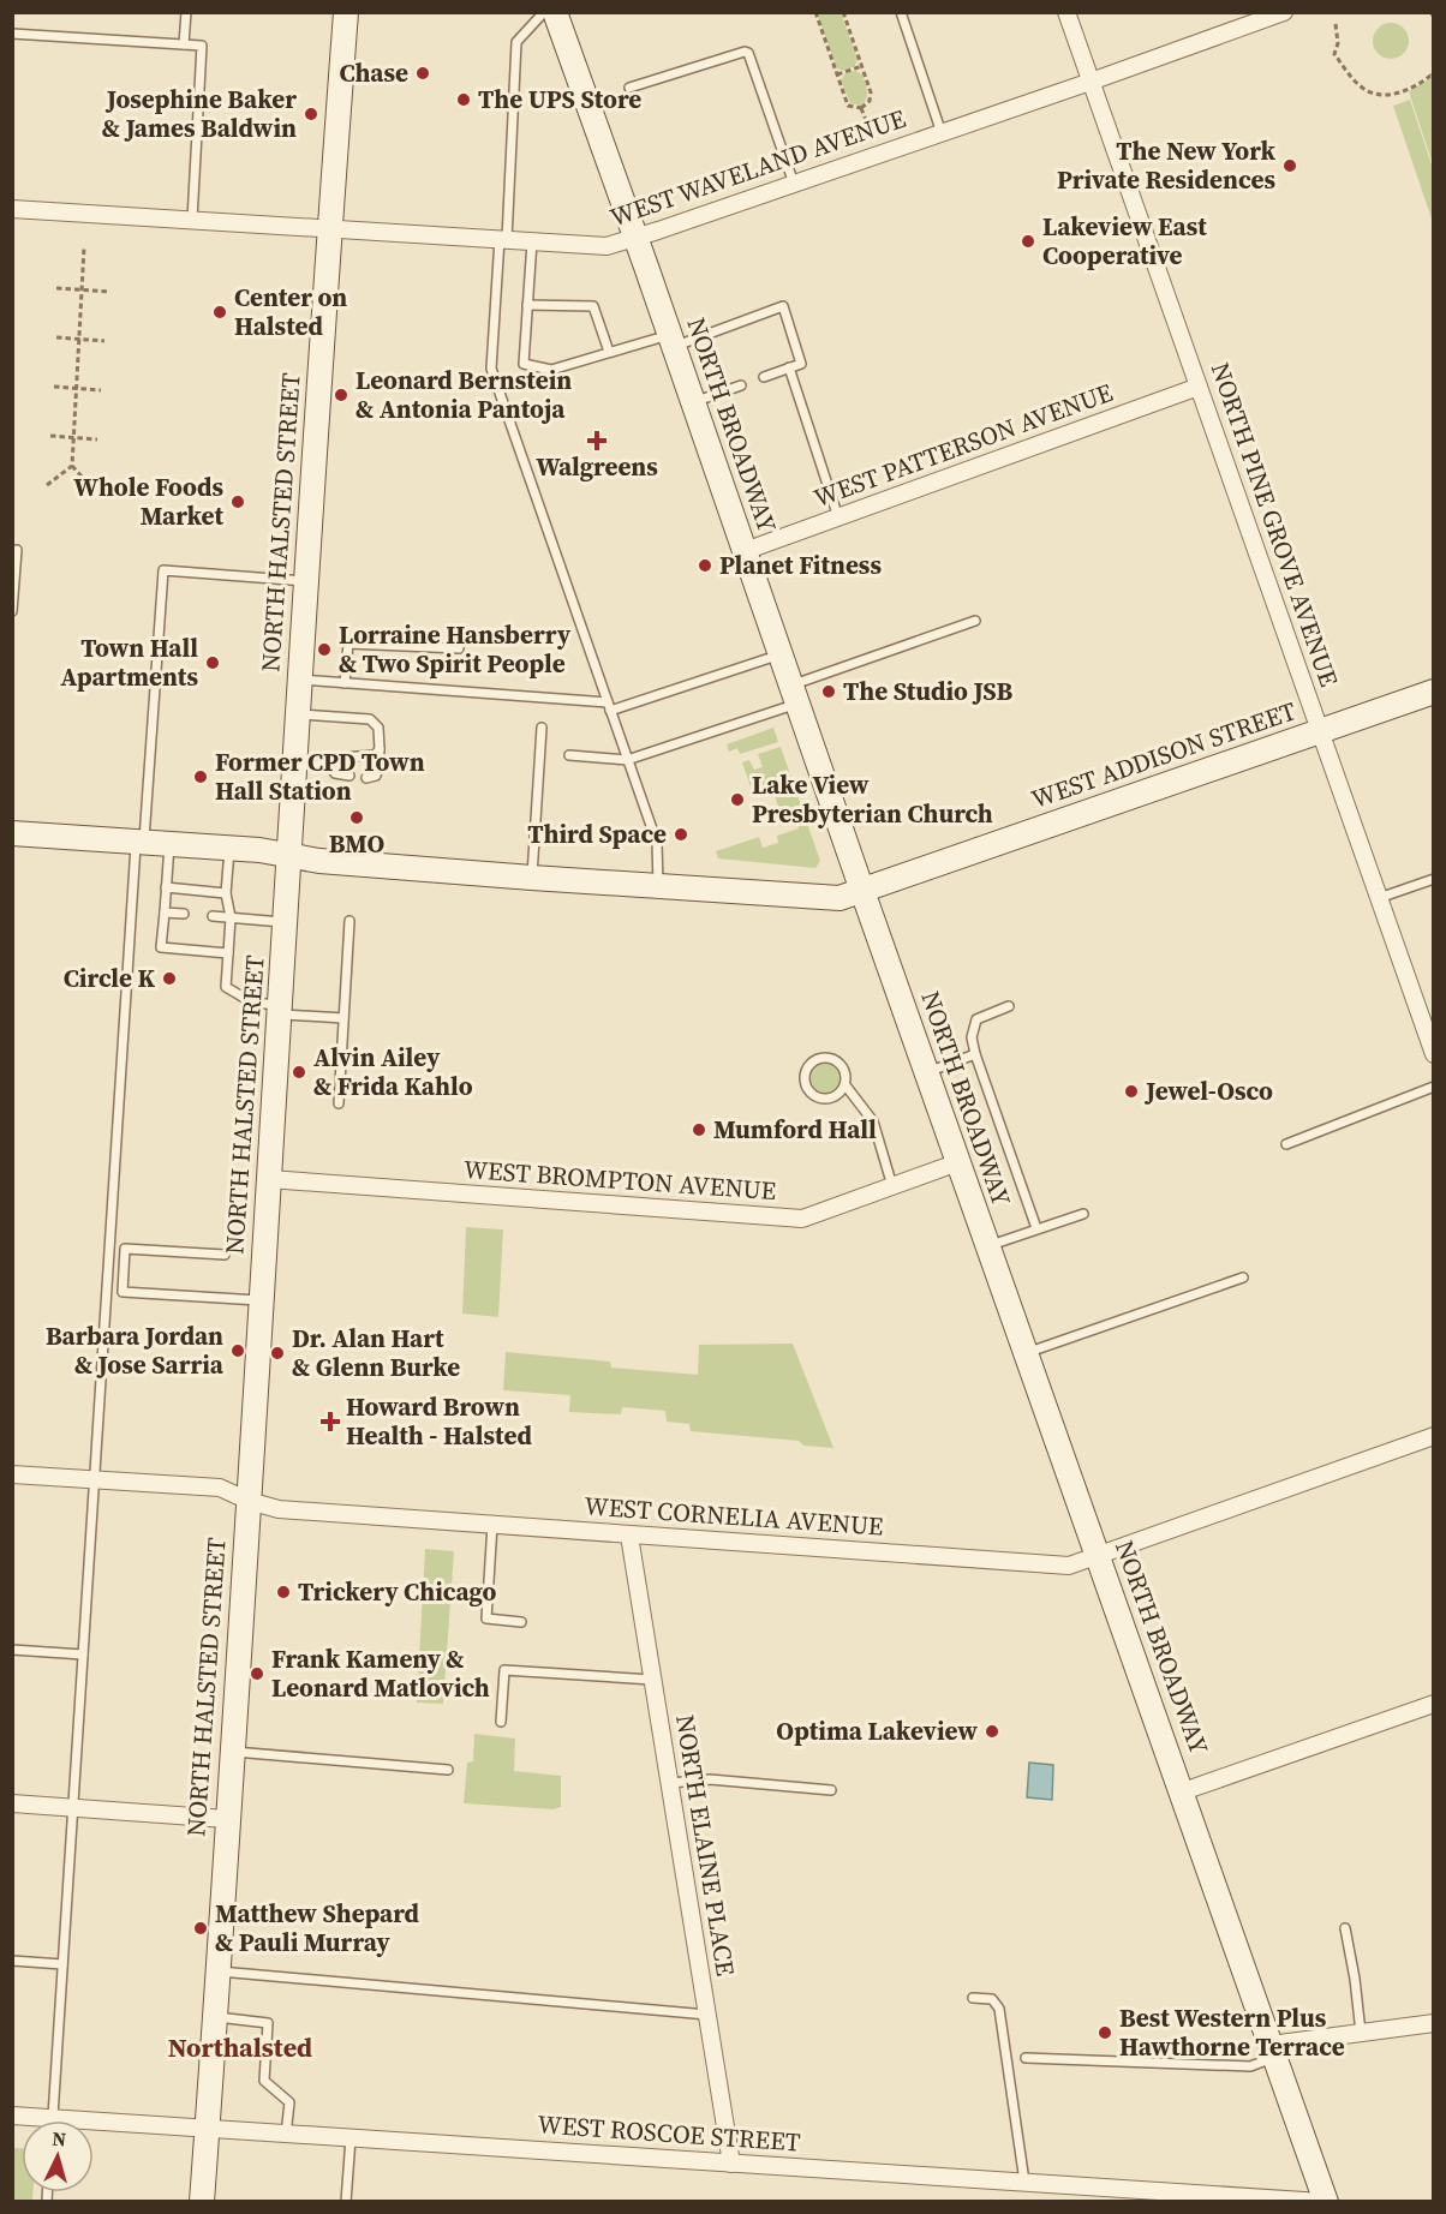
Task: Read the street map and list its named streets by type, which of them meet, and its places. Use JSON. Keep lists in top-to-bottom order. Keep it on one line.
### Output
{"streets":{"main road":["NORTH BROADWAY","NORTH HALSTED STREET","WEST ADDISON STREET"],"street":["WEST WAVELAND AVENUE","WEST PATTERSON AVENUE","NORTH PINE GROVE AVENUE","WEST BROMPTON AVENUE","WEST CORNELIA AVENUE","NORTH ELAINE PLACE","WEST ROSCOE STREET"]},"crossings":[["WEST WAVELAND AVENUE","NORTH BROADWAY"],["WEST WAVELAND AVENUE","NORTH HALSTED STREET"],["WEST WAVELAND AVENUE","NORTH PINE GROVE AVENUE"],["NORTH BROADWAY","WEST PATTERSON AVENUE"],["NORTH BROADWAY","WEST ADDISON STREET"],["NORTH BROADWAY","WEST BROMPTON AVENUE"],["NORTH BROADWAY","WEST CORNELIA AVENUE"],["NORTH BROADWAY","WEST ROSCOE STREET"],["WEST PATTERSON AVENUE","NORTH PINE GROVE AVENUE"],["NORTH HALSTED STREET","WEST ADDISON STREET"],["NORTH HALSTED STREET","WEST BROMPTON AVENUE"],["NORTH HALSTED STREET","WEST CORNELIA AVENUE"],["NORTH HALSTED STREET","WEST ROSCOE STREET"],["NORTH PINE GROVE AVENUE","WEST ADDISON STREET"],["WEST CORNELIA AVENUE","NORTH ELAINE PLACE"],["NORTH ELAINE PLACE","WEST ROSCOE STREET"]],"districts":["Northalsted"],"places":{"other":["Chase","The UPS Store","Josephine Baker & James Baldwin","The New York Private Residences","Lakeview East Cooperative","Center on Halsted","Leonard Bernstein & Antonia Pantoja","Whole Foods Market","Planet Fitness","Lorraine Hansberry & Two Spirit People","Town Hall Apartments","The Studio JSB","Former CPD Town Hall Station","Lake View Presbyterian Church","BMO","Third Space","Circle K","Alvin Ailey & Frida Kahlo","Jewel-Osco","Mumford Hall","Barbara Jordan & Jose Sarria","Dr. Alan Hart & Glenn Burke","Trickery Chicago","Frank Kameny & Leonard Matlovich","Optima Lakeview","Matthew Shepard & Pauli Murray","Best Western Plus Hawthorne Terrace"],"health":["Walgreens","Howard Brown Health - Halsted"]},"north":"top"}
